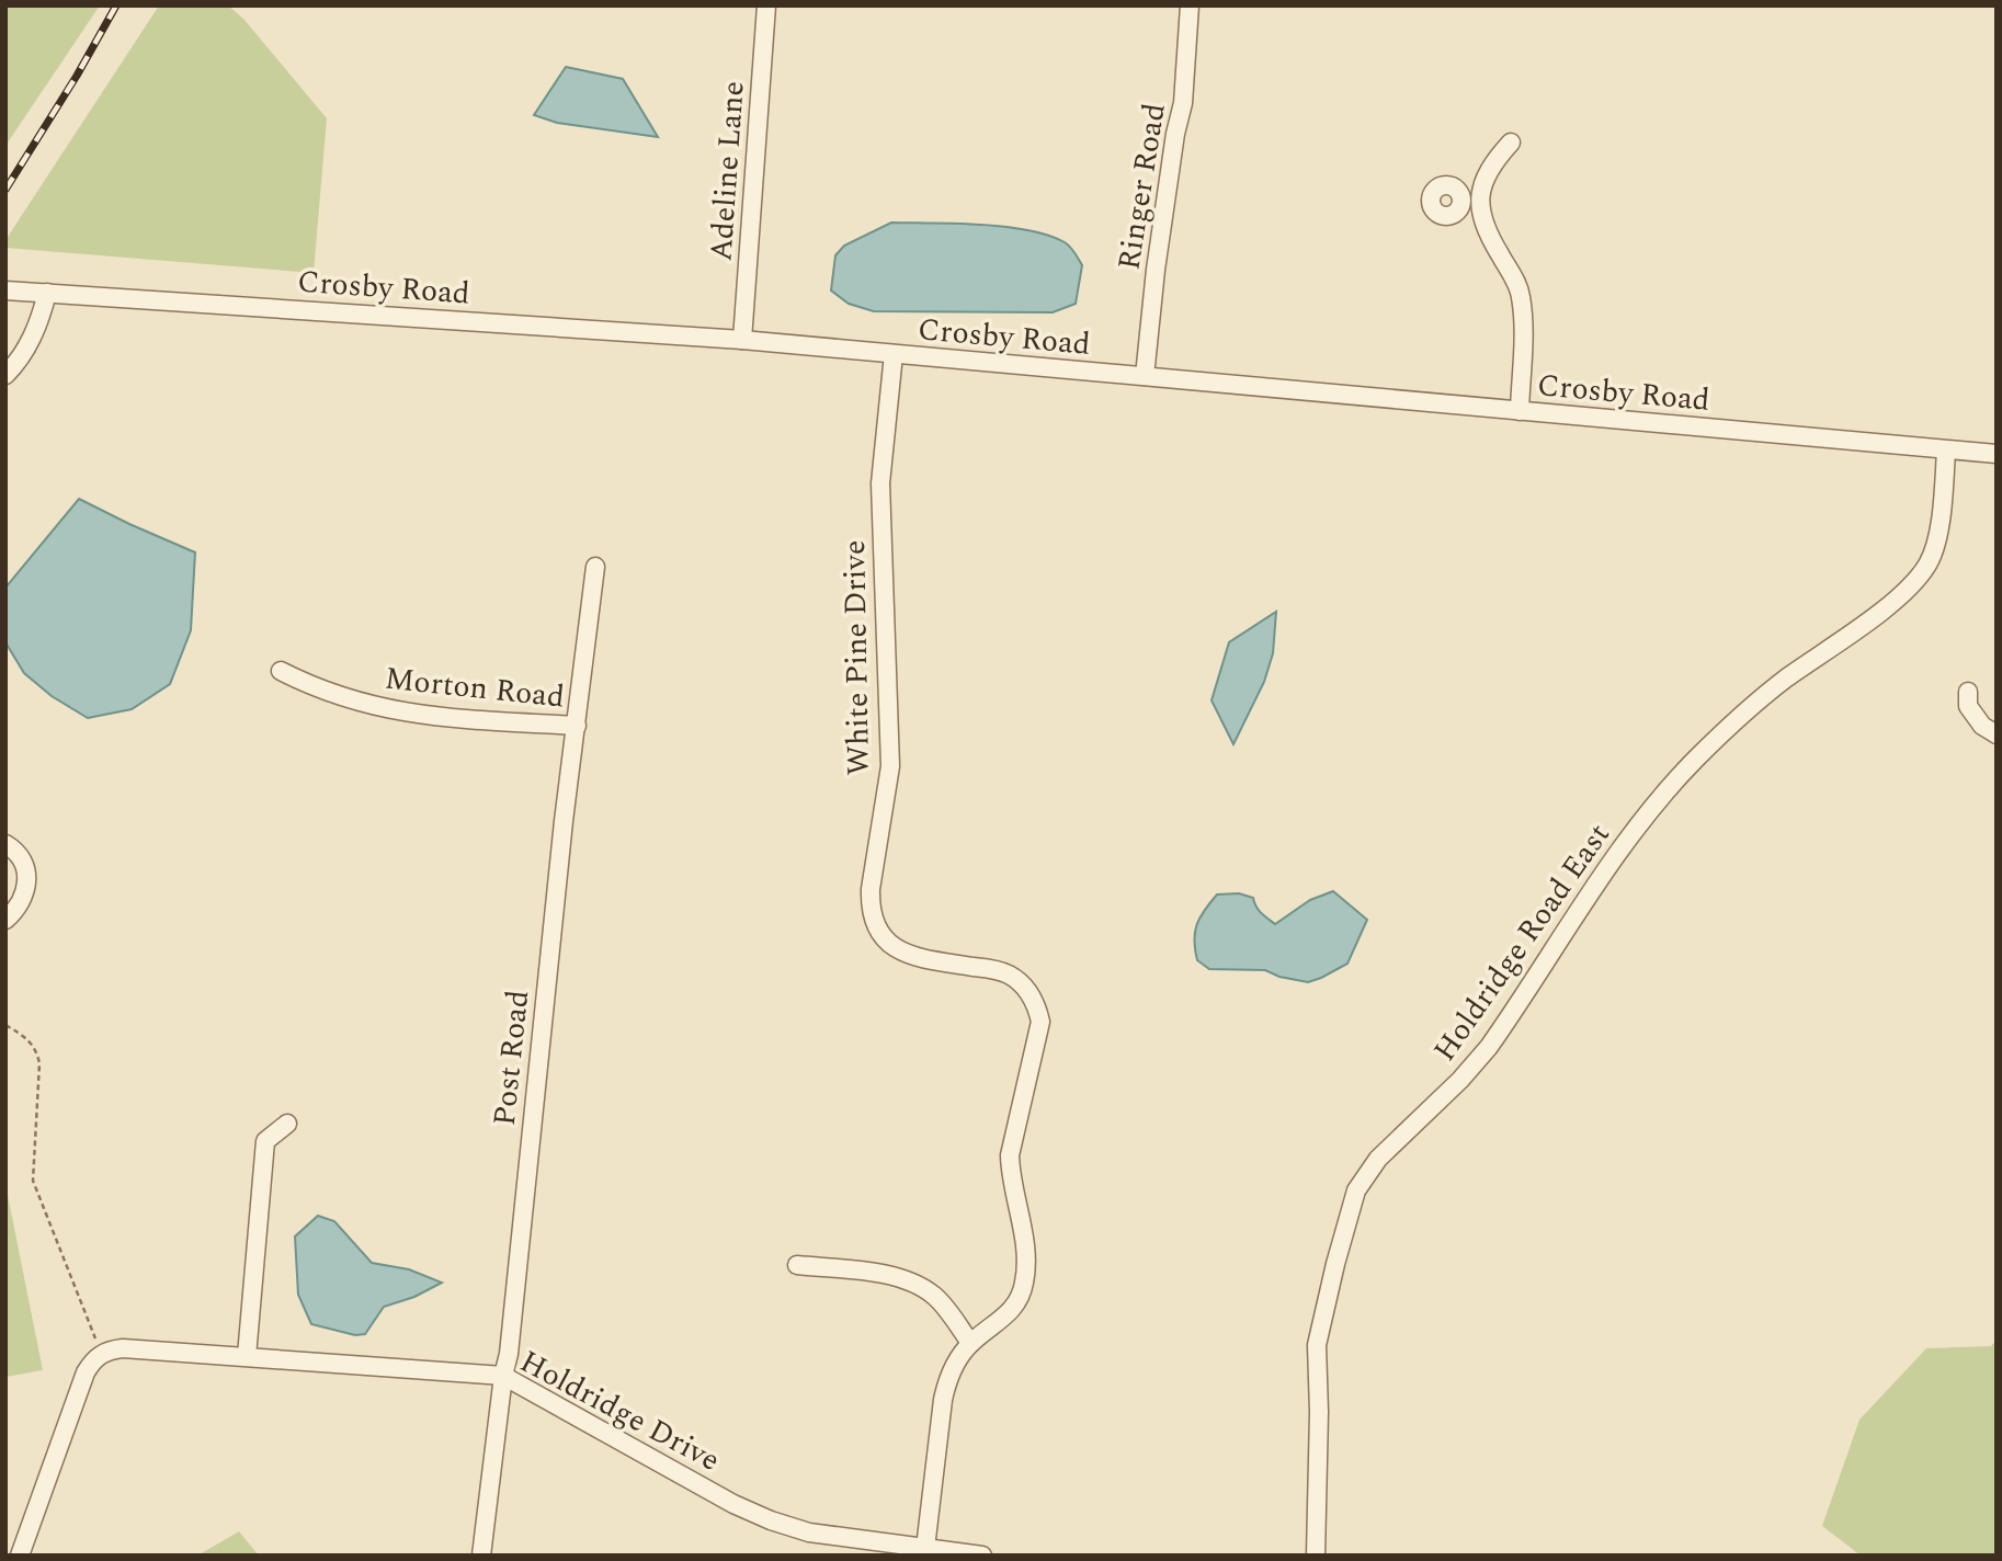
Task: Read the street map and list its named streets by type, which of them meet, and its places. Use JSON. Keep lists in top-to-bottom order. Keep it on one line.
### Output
{"streets":{"street":["Adeline Lane","Ringer Road","Crosby Road","White Pine Drive","Morton Road","Holdridge Road East","Post Road","Holdridge Drive"]},"crossings":[["Adeline Lane","Crosby Road"],["Ringer Road","Crosby Road"],["Crosby Road","White Pine Drive"],["Crosby Road","Holdridge Road East"],["White Pine Drive","Holdridge Drive"],["Morton Road","Post Road"],["Post Road","Holdridge Drive"]]}
